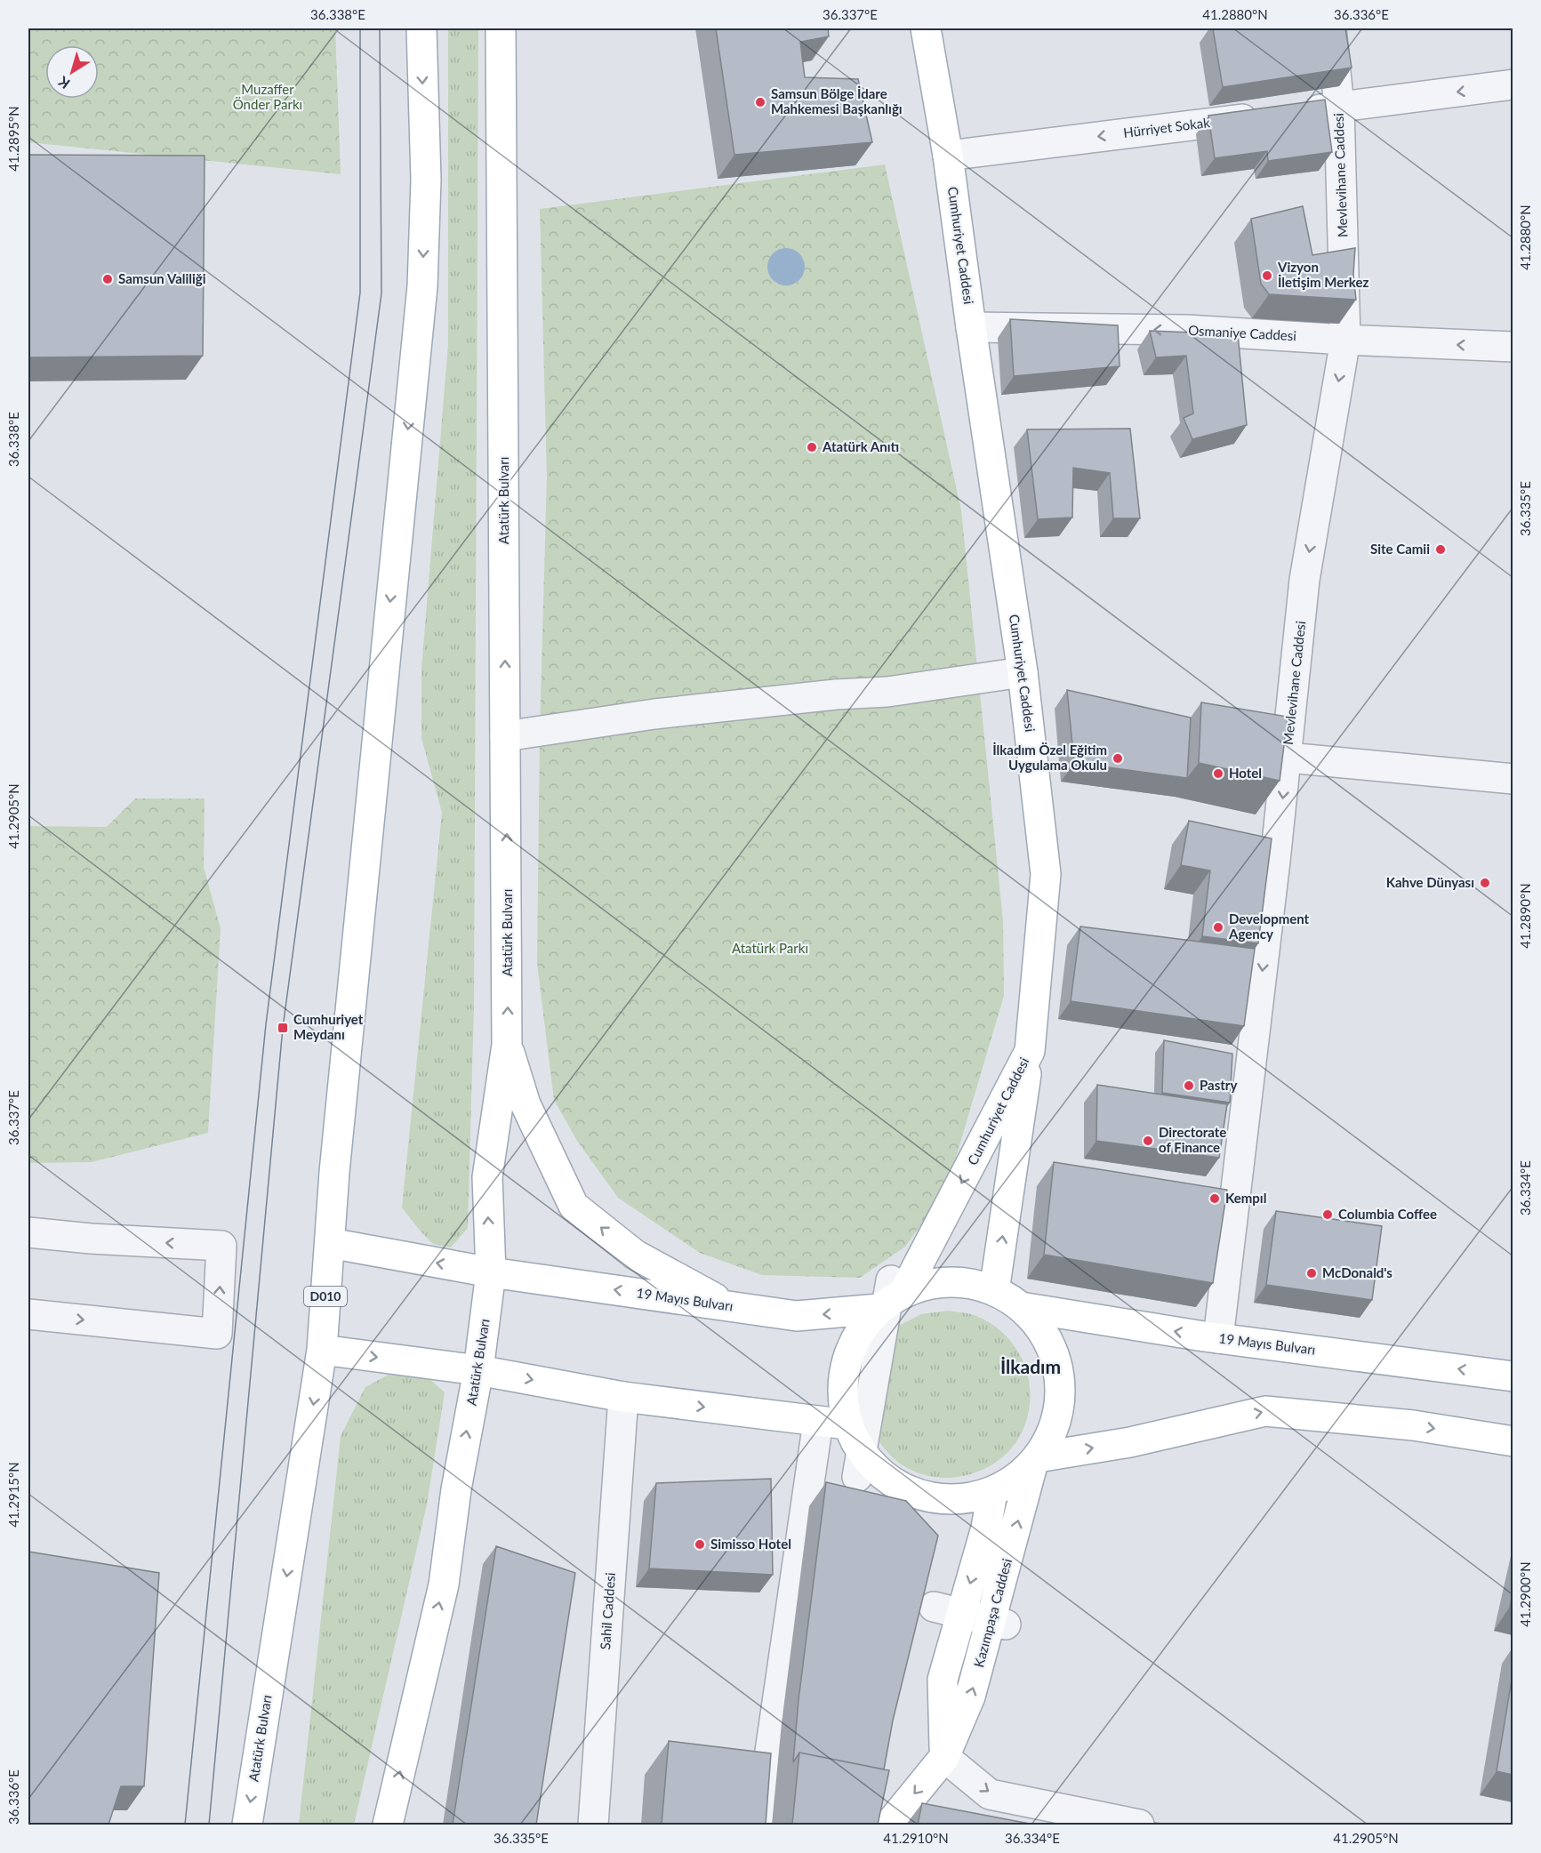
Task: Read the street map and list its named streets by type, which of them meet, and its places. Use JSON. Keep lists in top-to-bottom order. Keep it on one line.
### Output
{"streets":{"main road":["Cumhuriyet Caddesi","Atatürk Bulvarı","D010","19 Mayıs Bulvarı","Kazımpaşa Caddesi"],"street":["Hürriyet Sokak","Mevlevihane Caddesi","Osmaniye Caddesi","Sahil Caddesi"]},"crossings":[["Hürriyet Sokak","Cumhuriyet Caddesi"],["Mevlevihane Caddesi","Osmaniye Caddesi"],["Mevlevihane Caddesi","19 Mayıs Bulvarı"],["Cumhuriyet Caddesi","Osmaniye Caddesi"],["Cumhuriyet Caddesi","19 Mayıs Bulvarı"],["Atatürk Bulvarı","19 Mayıs Bulvarı"]],"one_way":["Hürriyet Sokak","Mevlevihane Caddesi"],"districts":["İlkadım"],"parks":["Muzaffer Önder Parkı","Atatürk Parkı"],"places":{"other":["Samsun Bölge İdare Mahkemesi Başkanlığı","Vizyon İletişim Merkez","Samsun Valiliği","Atatürk Anıtı","Site Camii","İlkadım Özel Eğitim Uygulama Okulu","Hotel","Kahve Dünyası","Development Agency","Pastry","Directorate of Finance","Kempıl","Columbia Coffee","McDonald's","Simisso Hotel"],"transit":["Cumhuriyet Meydanı"]},"north":"bottom left","coordinates":["36.338°E","36.337°E","41.2880°N","36.336°E","41.2895°N","36.335°E","41.2905°N","41.2890°N","36.334°E","41.2915°N","41.2900°N","41.2910°N"]}
